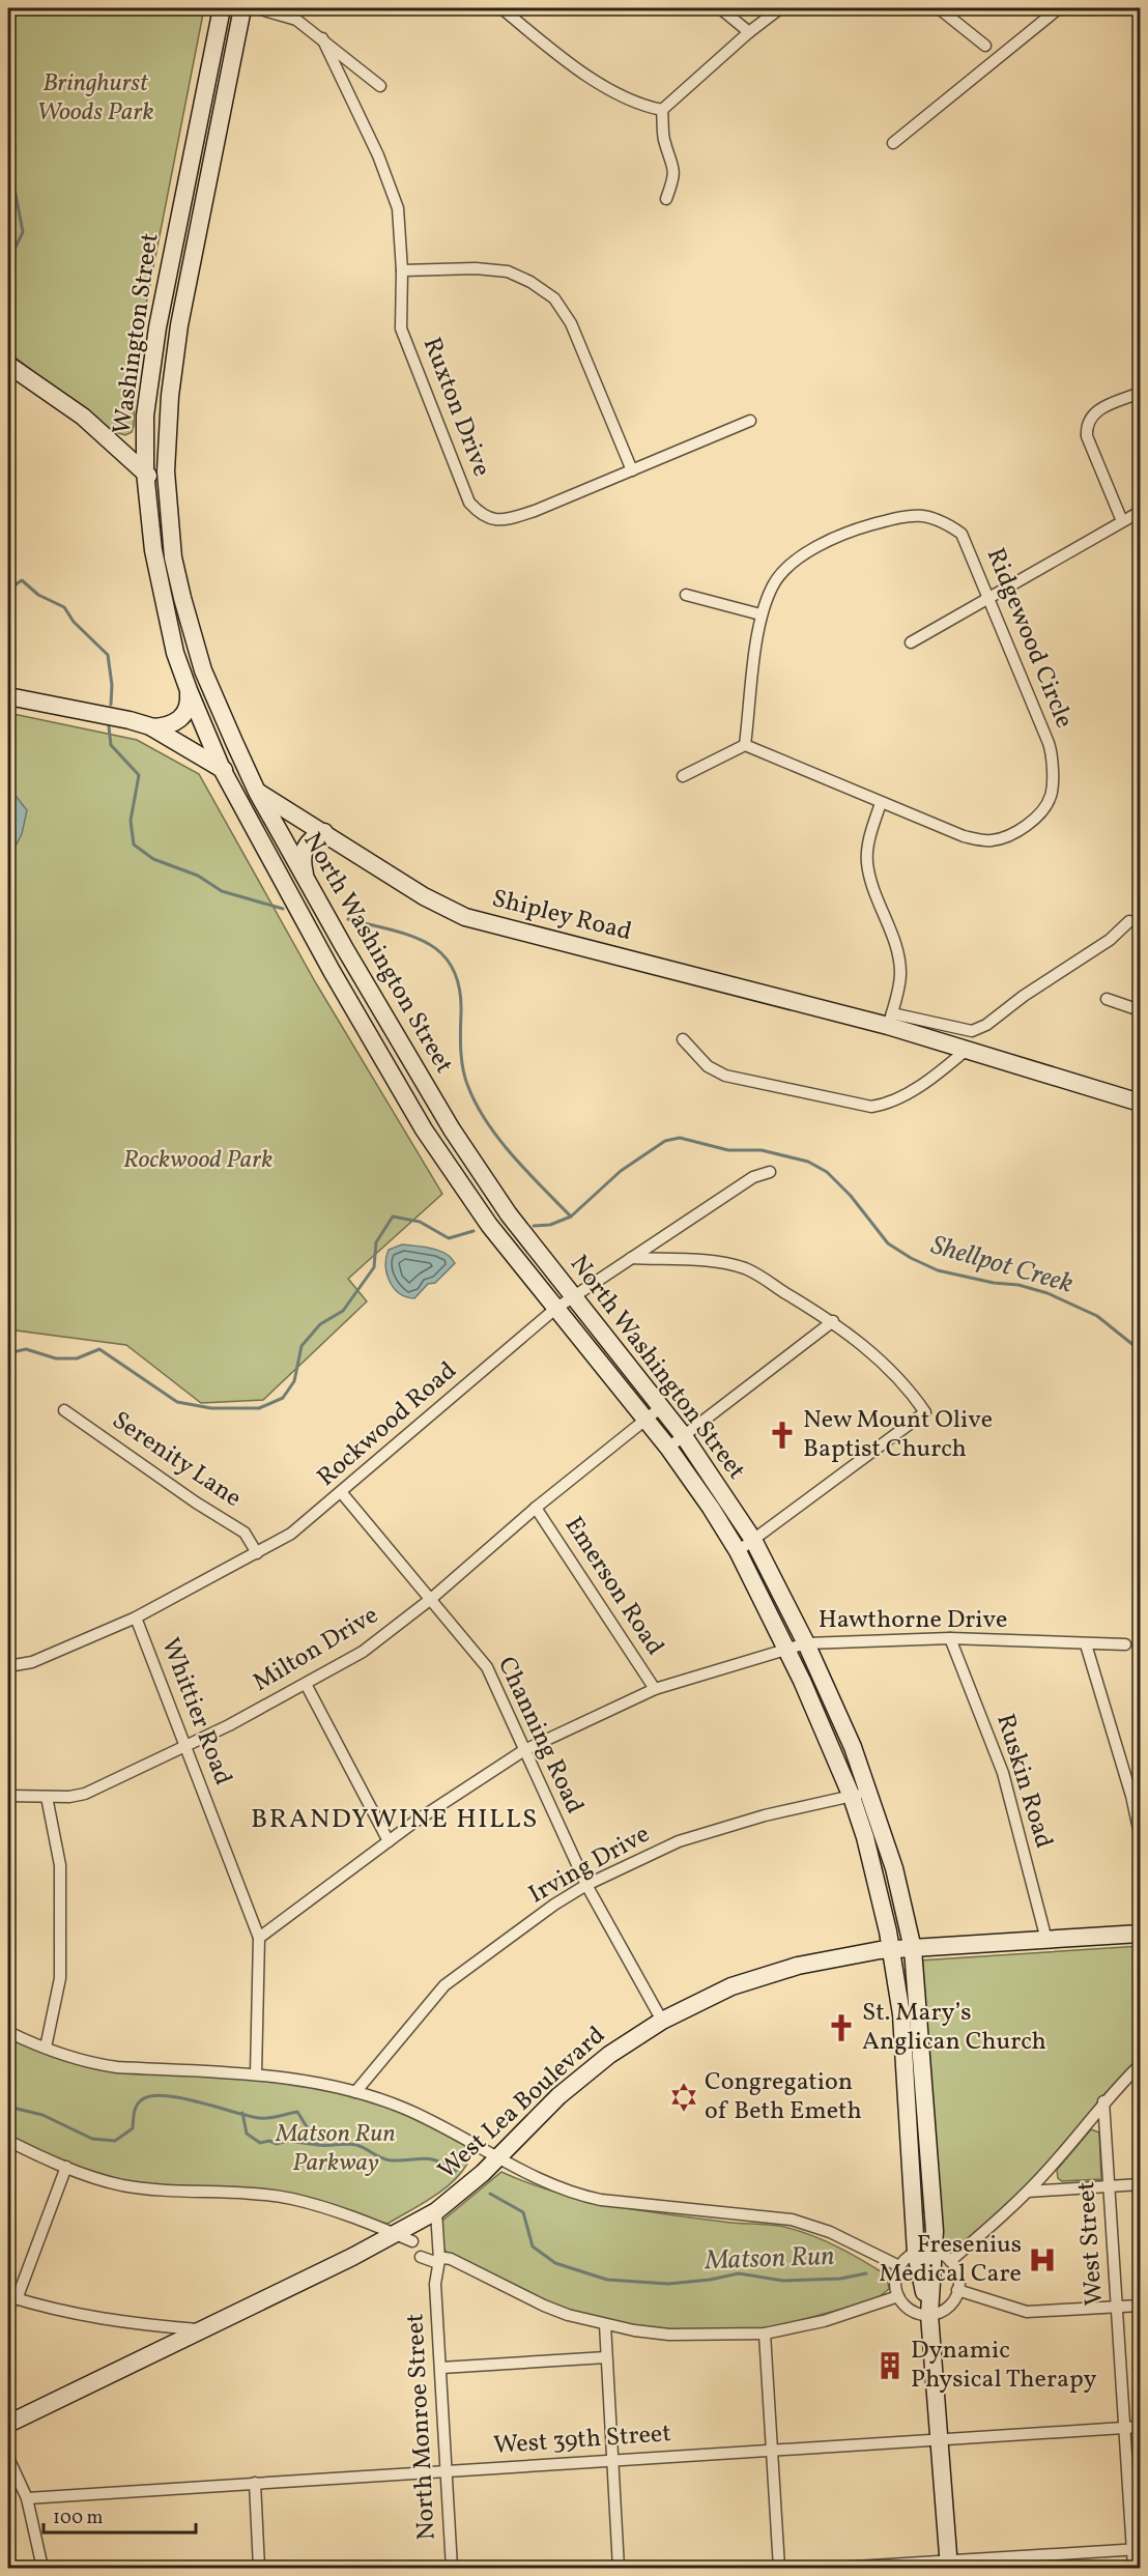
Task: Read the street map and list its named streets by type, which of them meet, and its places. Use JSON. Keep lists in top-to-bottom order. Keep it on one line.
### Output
{"streets":{"main road":["Washington Street","Shipley Road","North Washington Street","West Lea Boulevard"],"street":["Ruxton Drive","Ridgewood Circle","Rockwood Road","Serenity Lane","Emerson Road","Hawthorne Drive","Milton Drive","Whittier Road","Channing Road","Ruskin Road","Irving Drive","West Street","North Monroe Street","West 39th Street"]},"crossings":[["Washington Street","Shipley Road"],["Washington Street","North Washington Street"],["Washington Street","Rockwood Road"],["Shipley Road","North Washington Street"],["North Washington Street","Rockwood Road"],["North Washington Street","Hawthorne Drive"],["North Washington Street","Milton Drive"],["North Washington Street","Irving Drive"],["North Washington Street","West Lea Boulevard"],["North Washington Street","West 39th Street"],["Rockwood Road","Serenity Lane"],["Rockwood Road","Whittier Road"],["Rockwood Road","Channing Road"],["Emerson Road","Hawthorne Drive"],["Emerson Road","Milton Drive"],["Hawthorne Drive","Whittier Road"],["Hawthorne Drive","Channing Road"],["Hawthorne Drive","Ruskin Road"],["Milton Drive","Whittier Road"],["Milton Drive","Channing Road"],["Channing Road","Irving Drive"],["Channing Road","West Lea Boulevard"],["Ruskin Road","West Lea Boulevard"],["West Street","West 39th Street"],["North Monroe Street","West 39th Street"]],"districts":["BRANDYWINE HILLS"],"water":["Shellpot Creek","Matson Run"],"parks":["Bringhurst Woods Park","Rockwood Park","Matson Run Parkway"],"places":{"church":["New Mount Olive Baptist Church","St. Mary’s Anglican Church"],"synagogue":["Congregation of Beth Emeth"],"hospital":["Fresenius Medical Care"],"building":["Dynamic Physical Therapy"]},"scale_bar":"100 m"}
